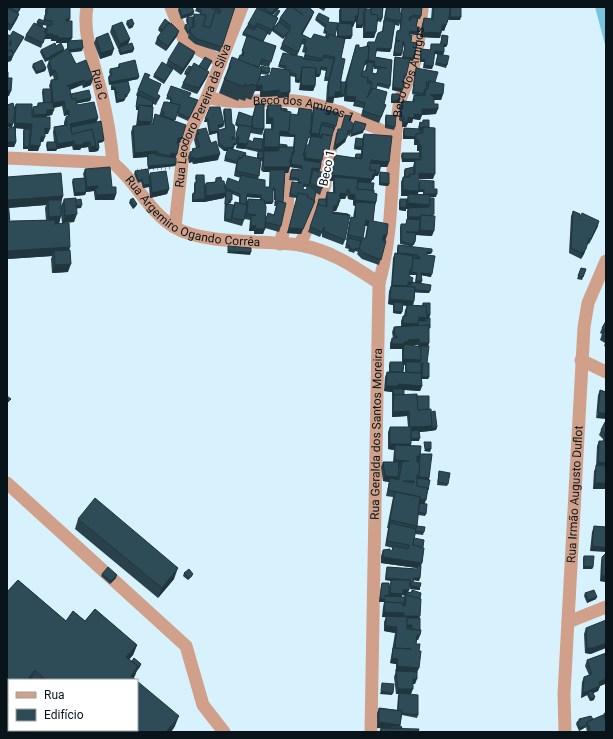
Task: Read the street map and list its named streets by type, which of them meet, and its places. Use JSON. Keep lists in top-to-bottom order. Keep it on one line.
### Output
{"streets":{"street":["Beco dos Amigos","Rua C","Beco dos Amigos 1","Rua Leodoro Pereira da Silva","Beco 1","Rua Argemiro Ogando Corrêa","Rua Geralda dos Santos Moreira","Rua Irmão Augusto Duflot"]},"crossings":[["Beco dos Amigos","Beco dos Amigos 1"],["Beco dos Amigos","Rua Geralda dos Santos Moreira"],["Rua C","Rua Argemiro Ogando Corrêa"],["Beco dos Amigos 1","Rua Leodoro Pereira da Silva"],["Beco dos Amigos 1","Beco 1"],["Beco dos Amigos 1","Rua Geralda dos Santos Moreira"],["Rua Leodoro Pereira da Silva","Rua Argemiro Ogando Corrêa"],["Beco 1","Rua Argemiro Ogando Corrêa"],["Rua Argemiro Ogando Corrêa","Rua Geralda dos Santos Moreira"]],"legend":["Rua","Edifício"]}
